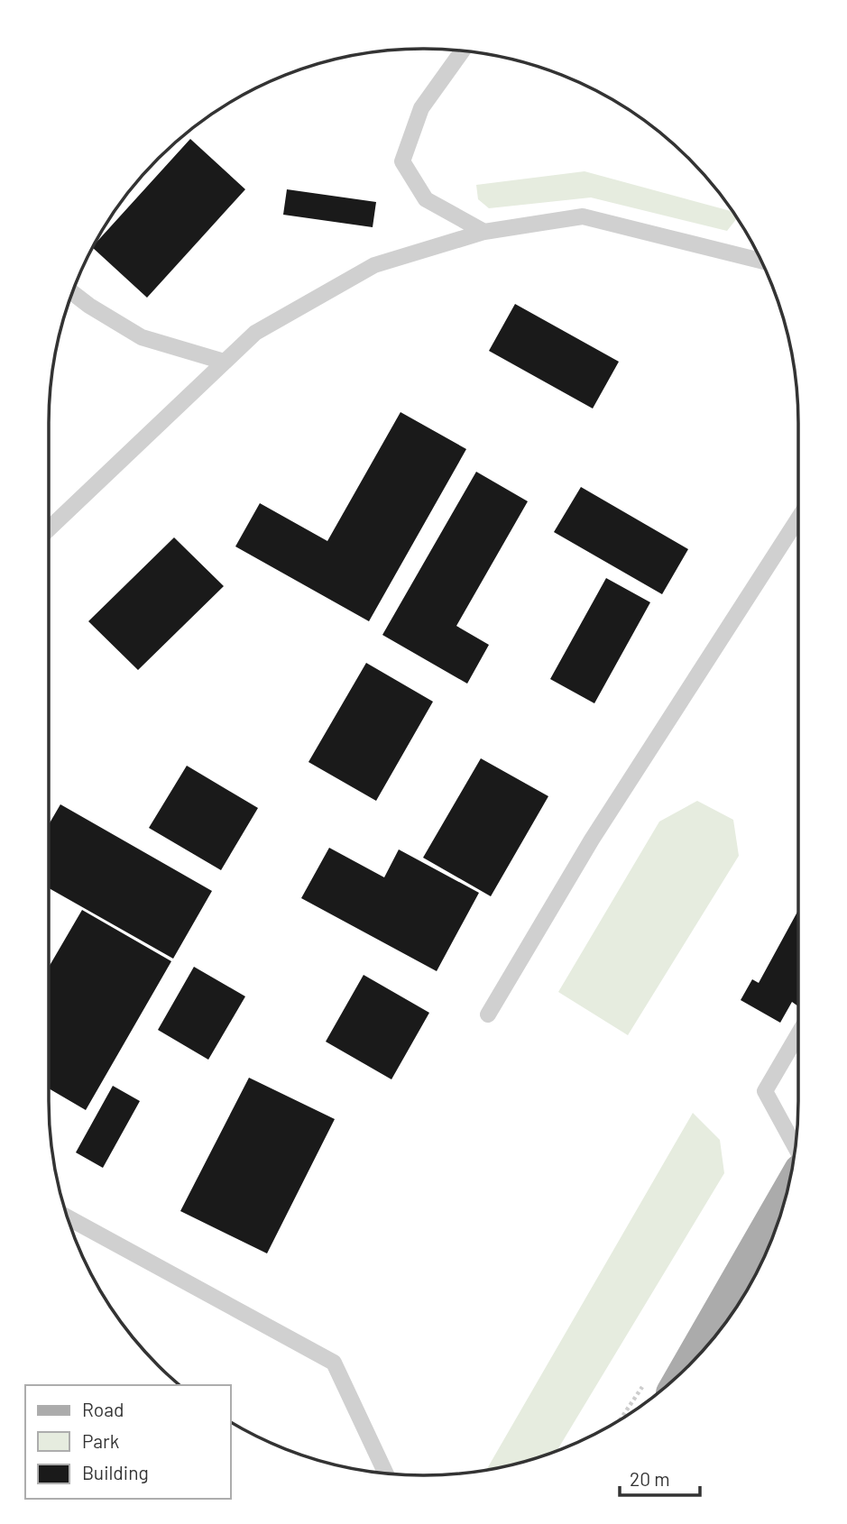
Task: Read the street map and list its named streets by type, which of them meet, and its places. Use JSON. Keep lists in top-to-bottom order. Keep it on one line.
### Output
{"legend":["Road","Park","Building"],"scale_bar":"20 m"}
